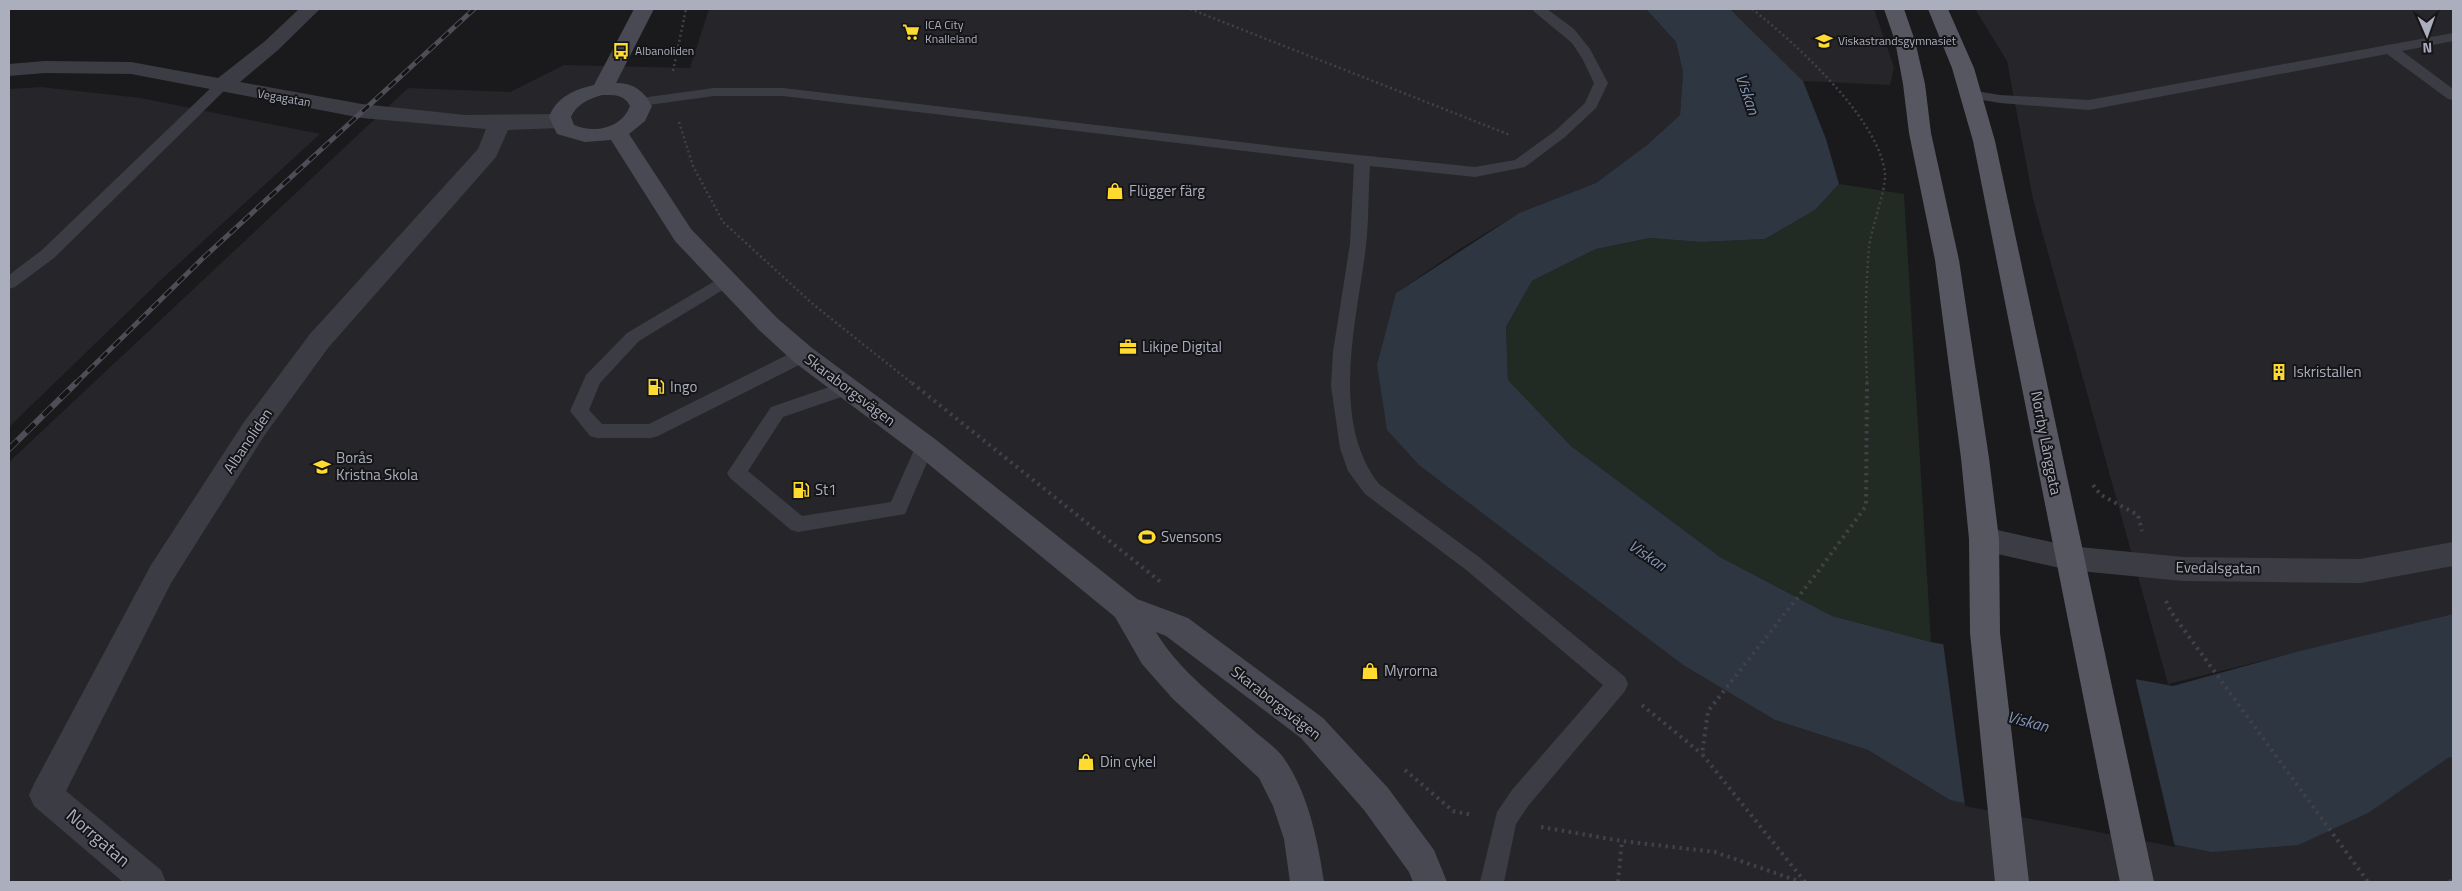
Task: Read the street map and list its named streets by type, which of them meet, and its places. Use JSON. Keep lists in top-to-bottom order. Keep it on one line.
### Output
{"streets":{"main road":["Norrby Långgata"],"street":["Vegagatan","Skaraborgsvägen","Albanoliden","Evedalsgatan","Norrgatan"]},"crossings":[["Vegagatan","Albanoliden"],["Albanoliden","Norrgatan"],["Norrby Långgata","Evedalsgatan"]],"water":["Viskan"],"places":{"supermarket":["ICA City Knalleland"],"school or university":["Viskastrandsgymnasiet","Borås Kristna Skola"],"bus stop":["Albanoliden"],"shop":["Flügger färg","Myrorna","Din cykel"],"office":["Likipe Digital"],"building":["Iskristallen"],"fuel station":["Ingo","St1"],"sports":["Svensons"]},"north":"bottom"}
